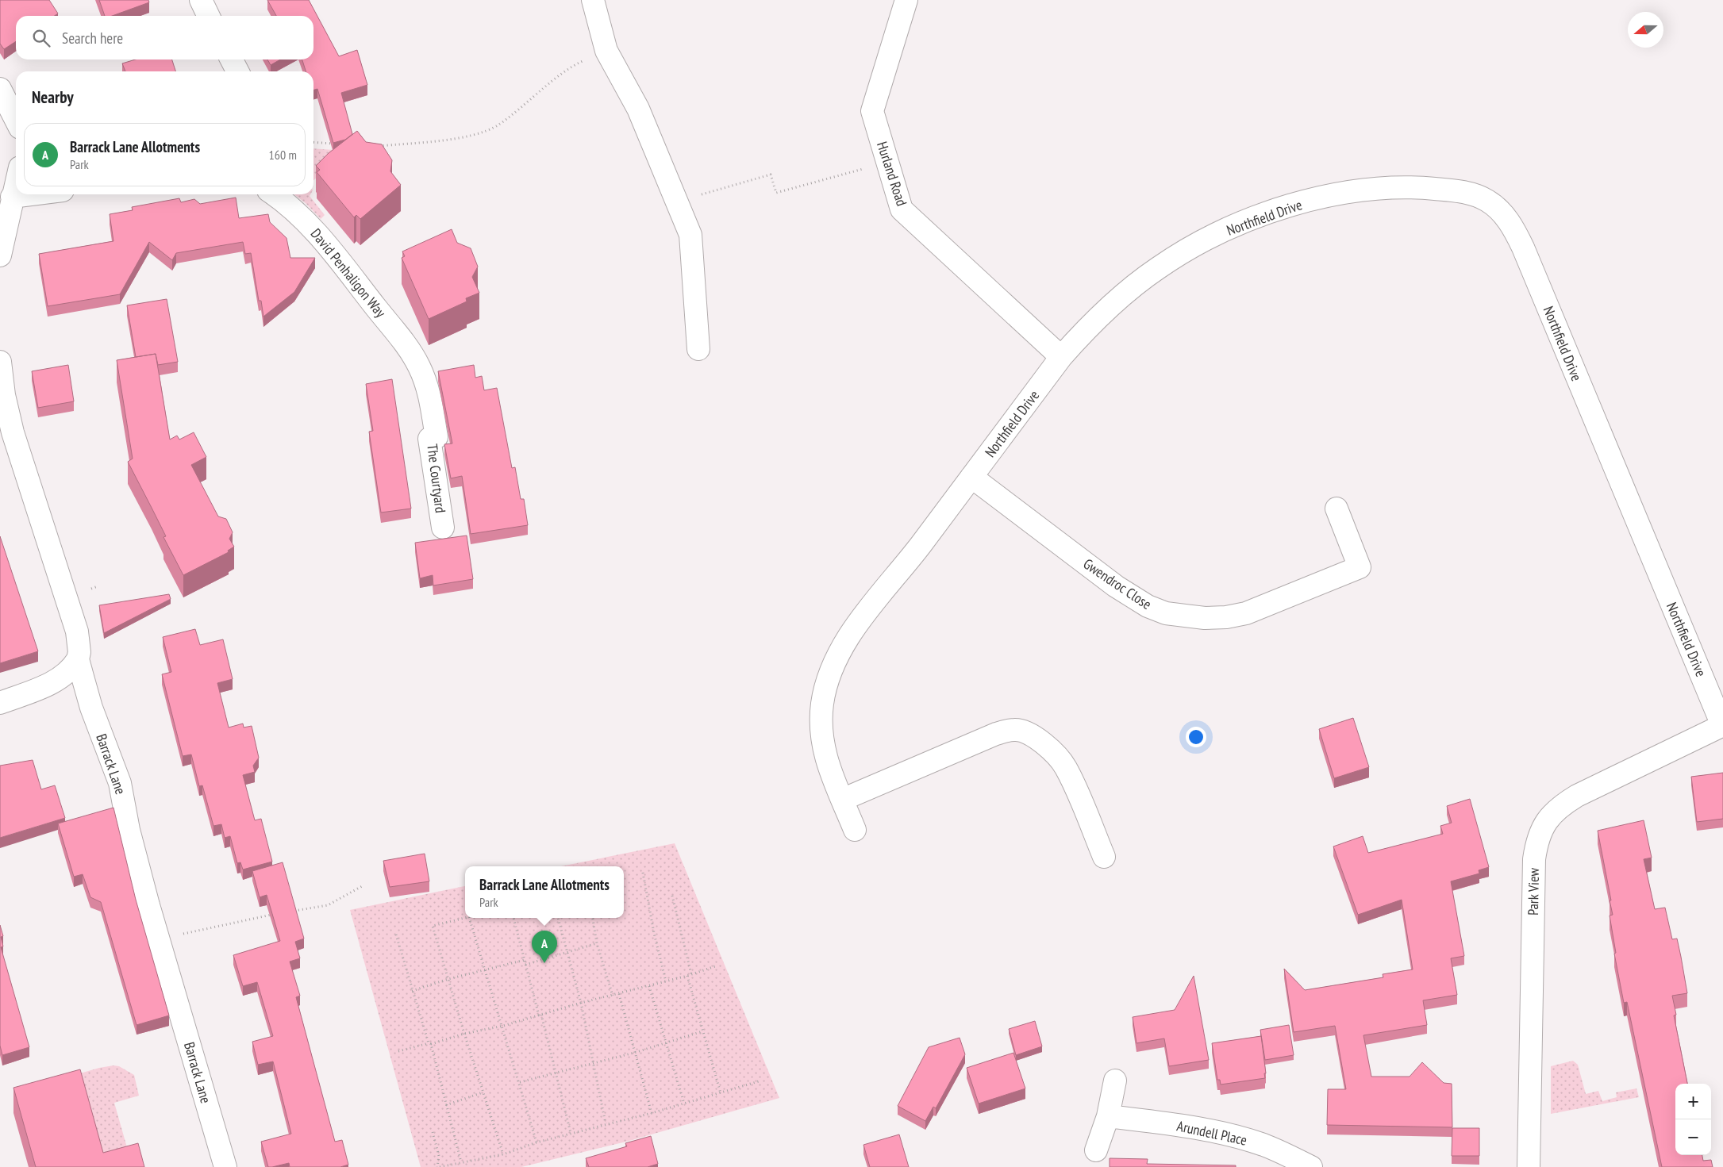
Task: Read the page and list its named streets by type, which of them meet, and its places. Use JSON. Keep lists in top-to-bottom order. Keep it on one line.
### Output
{"streets":{"street":["Hurland Road","Northfield Drive","David Penhaligon Way","The Courtyard","Gwendroc Close","Barrack Lane","Park View","Arundell Place"]},"crossings":[["Hurland Road","Northfield Drive"],["Northfield Drive","Gwendroc Close"],["Northfield Drive","Park View"],["David Penhaligon Way","The Courtyard"]],"north":"left","page":{"search":"Search here","heading":"Nearby","list":[{"mark":"A","name":"Barrack Lane Allotments","note":"Park","value":"160 m"}],"popup":["Barrack Lane Allotments","Park"],"pins":"A","map_buttons":["+","−"]}}
